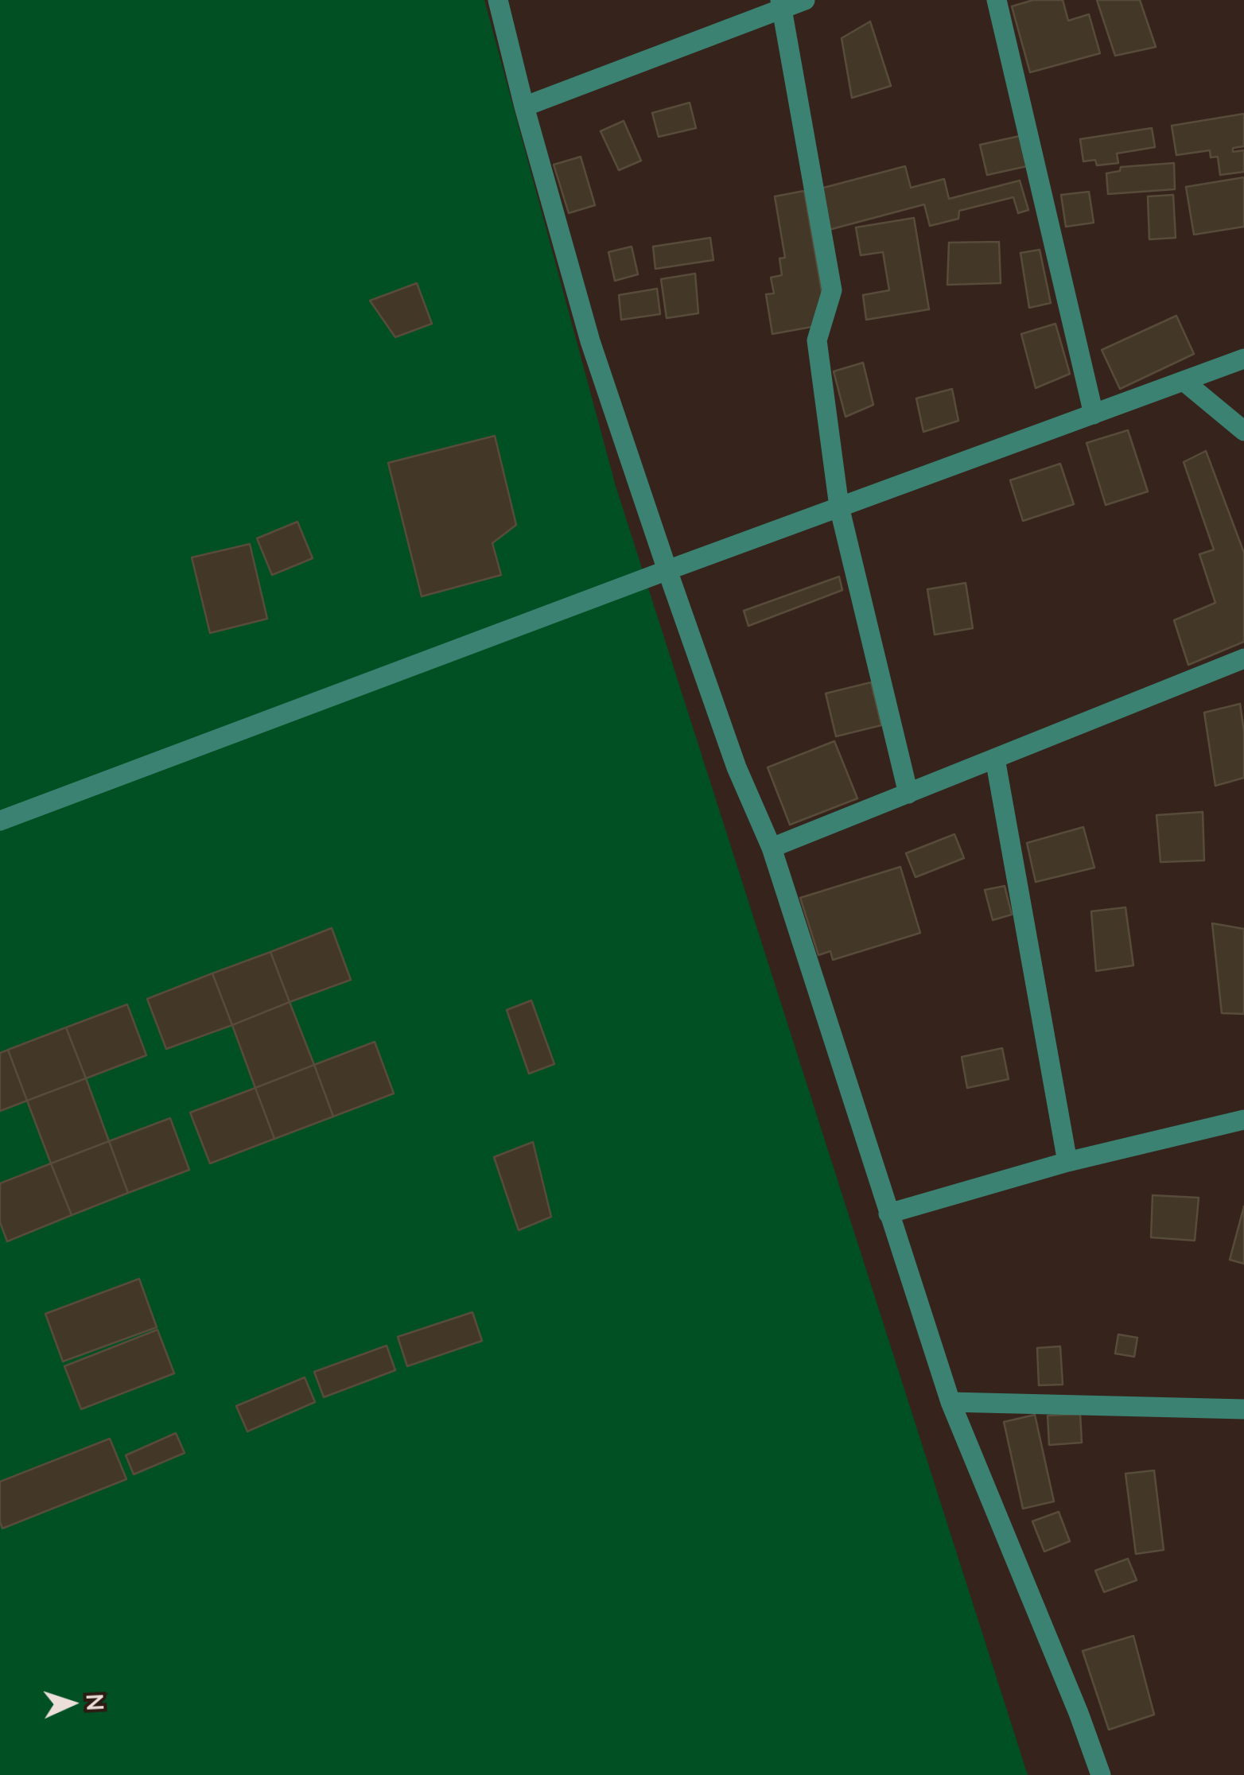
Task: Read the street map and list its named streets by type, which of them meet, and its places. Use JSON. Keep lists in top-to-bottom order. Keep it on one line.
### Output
{"north":"right"}
